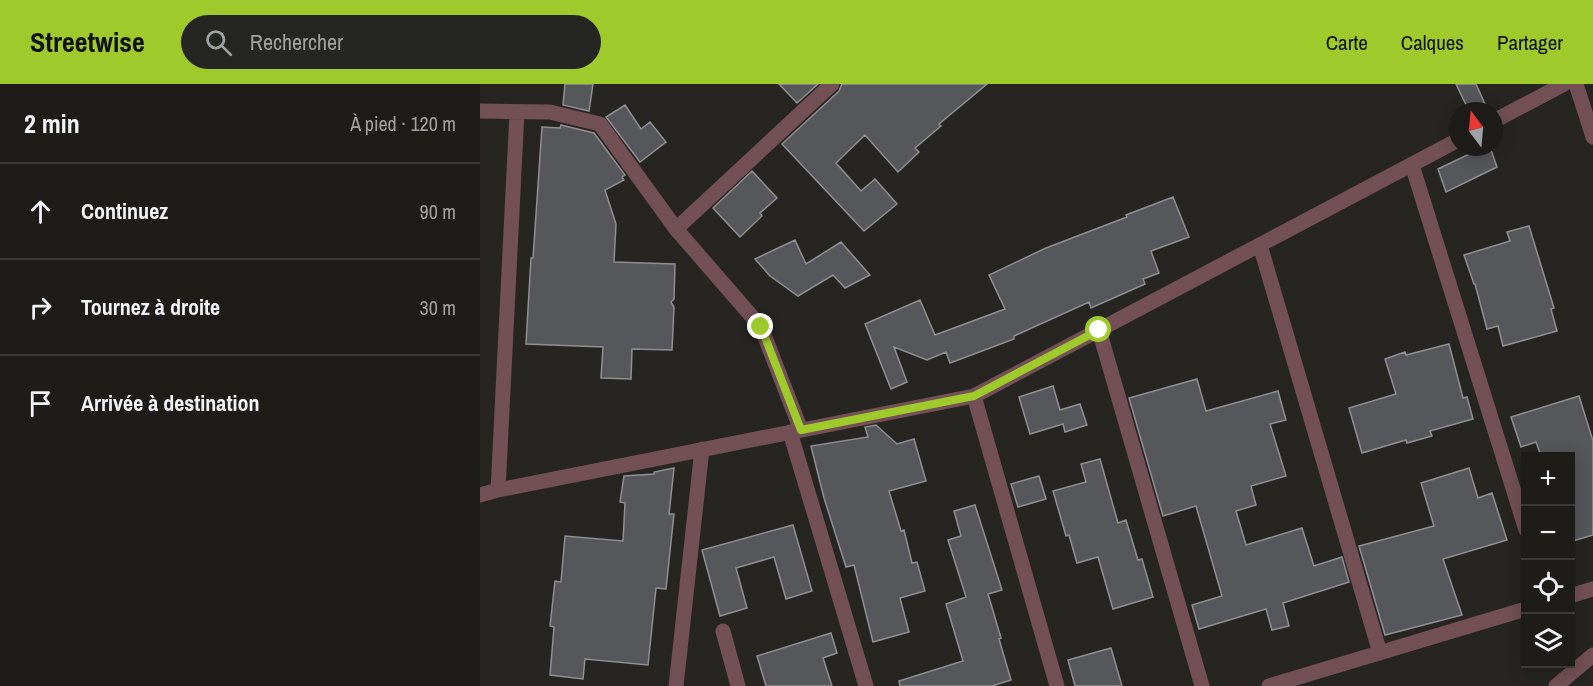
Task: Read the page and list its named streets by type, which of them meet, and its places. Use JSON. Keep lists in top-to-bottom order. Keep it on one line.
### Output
{"north":"top","page":{"header":"Streetwise","search":"Rechercher","nav":["Carte","Calques","Partager"],"heading":["2 min","À pied · 120 m"],"list":[["Continuez","90 m"],["Tournez à droite","30 m"],"Arrivée à destination"],"map_buttons":["+","−"]}}
